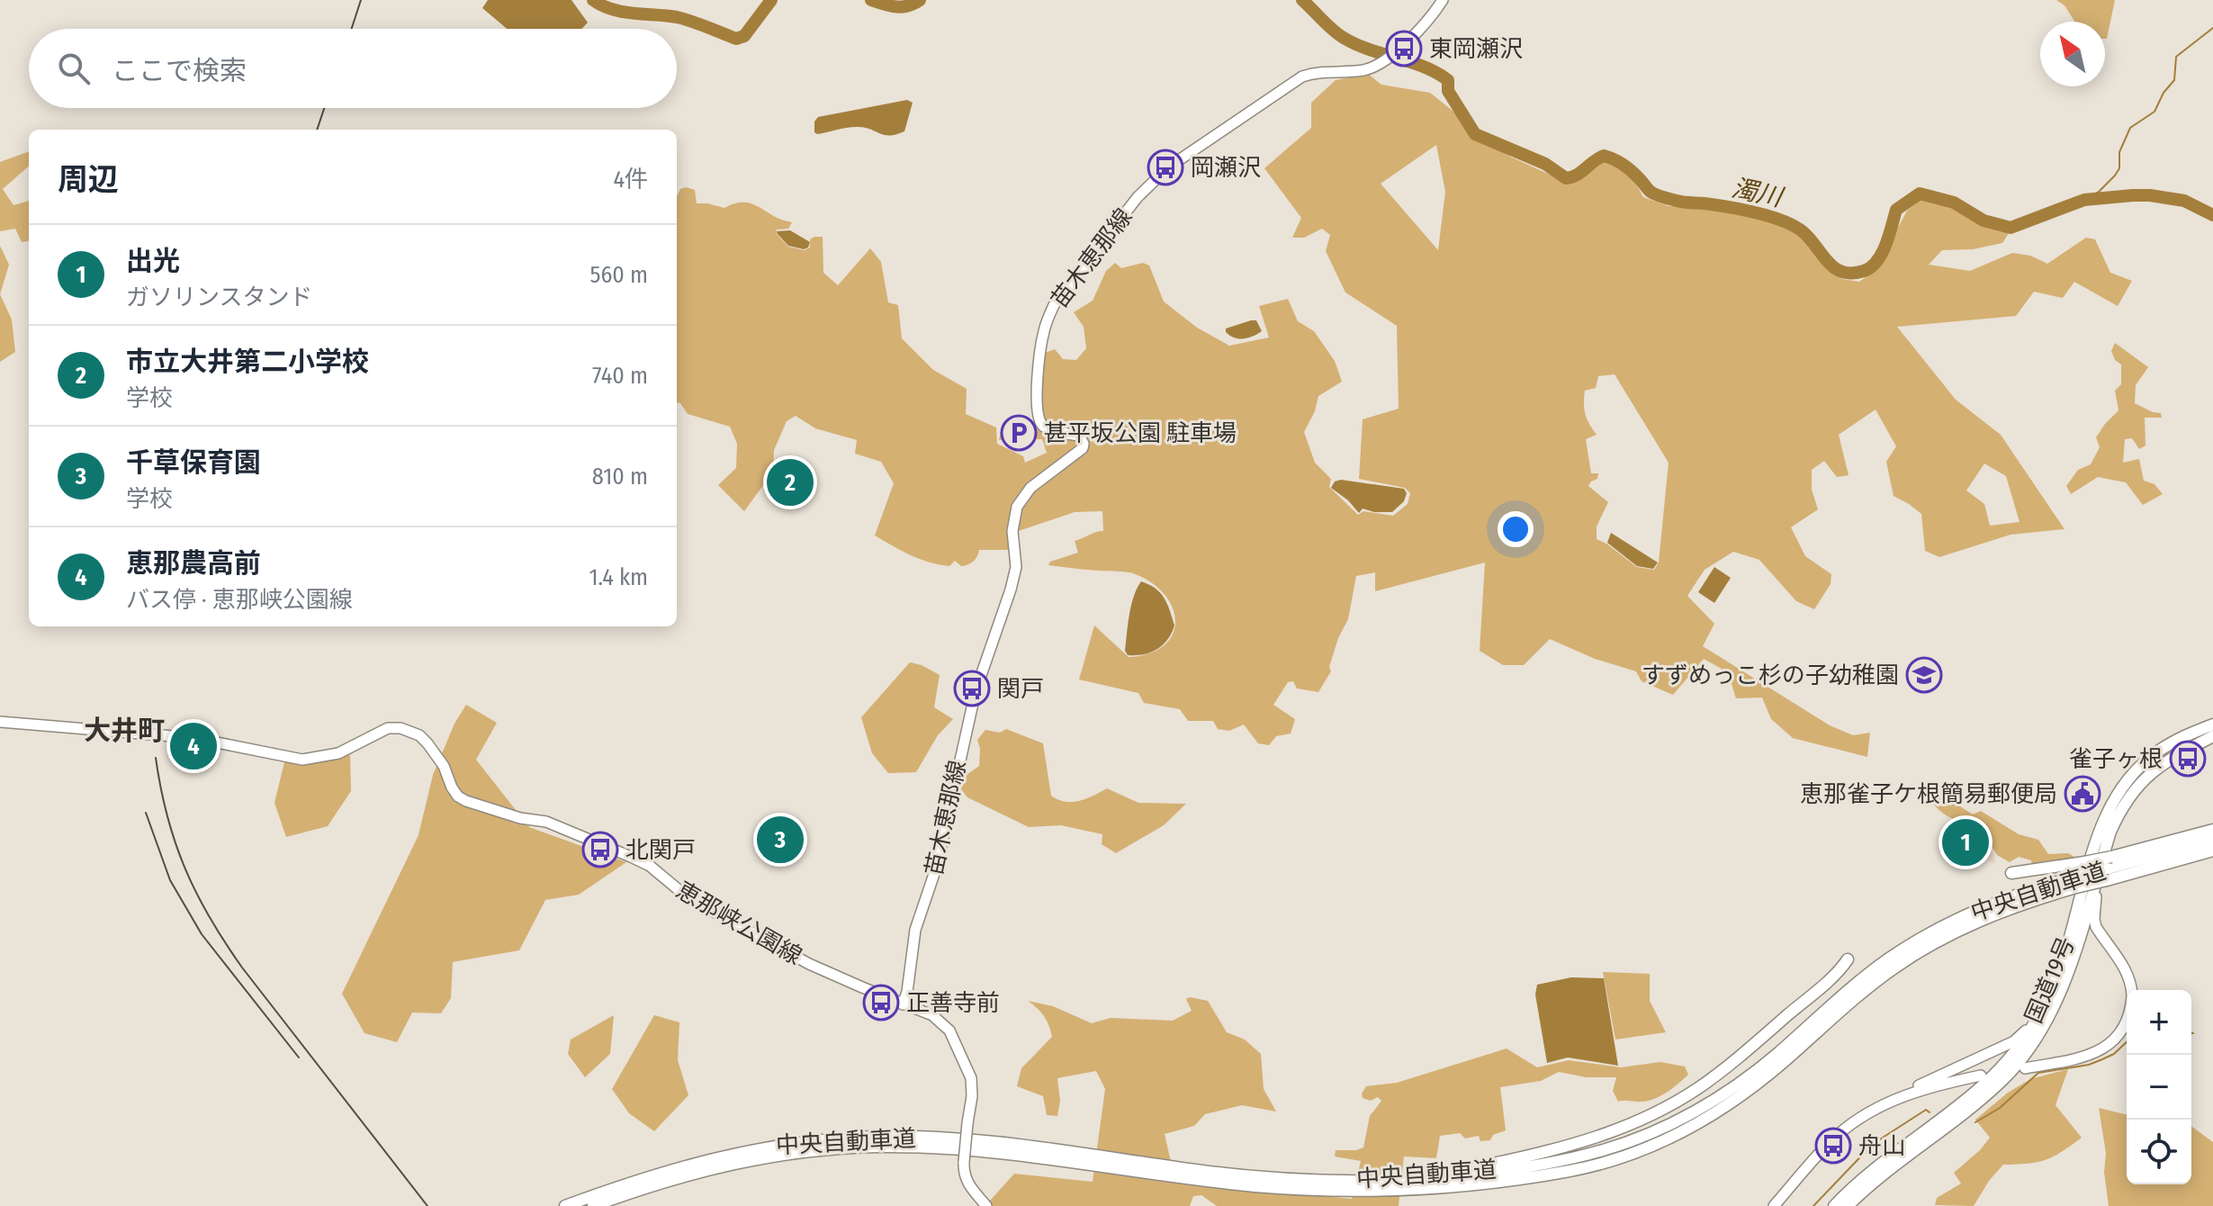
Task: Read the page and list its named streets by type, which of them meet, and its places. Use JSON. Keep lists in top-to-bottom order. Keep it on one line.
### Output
{"streets":{"highway":["中央自動車道","国道19号"],"main road":["苗木恵那線","恵那峡公園線"]},"crossings":[["苗木恵那線","恵那峡公園線"],["中央自動車道","国道19号"]],"districts":["大井町"],"water":["濁川"],"places":{"bus stop":["東岡瀬沢","岡瀬沢","関戸","雀子ヶ根","北関戸","正善寺前","舟山"],"parking":["甚平坂公園 駐車場"],"school or university":["すずめっこ杉の子幼稚園"],"public building":["恵那雀子ケ根簡易郵便局"]},"north":"top left","page":{"search":"ここで検索","heading":["周辺","4件"],"list":[{"mark":"1","name":"出光","note":"ガソリンスタンド","value":"560 m"},{"mark":"2","name":"市立大井第二小学校","note":"学校","value":"740 m"},{"mark":"3","name":"千草保育園","note":"学校","value":"810 m"},{"mark":"4","name":"恵那農高前","note":"バス停 · 恵那峡公園線","value":"1.4 km"}],"pins":["2","4","3","1"],"map_buttons":["+","−"]}}
